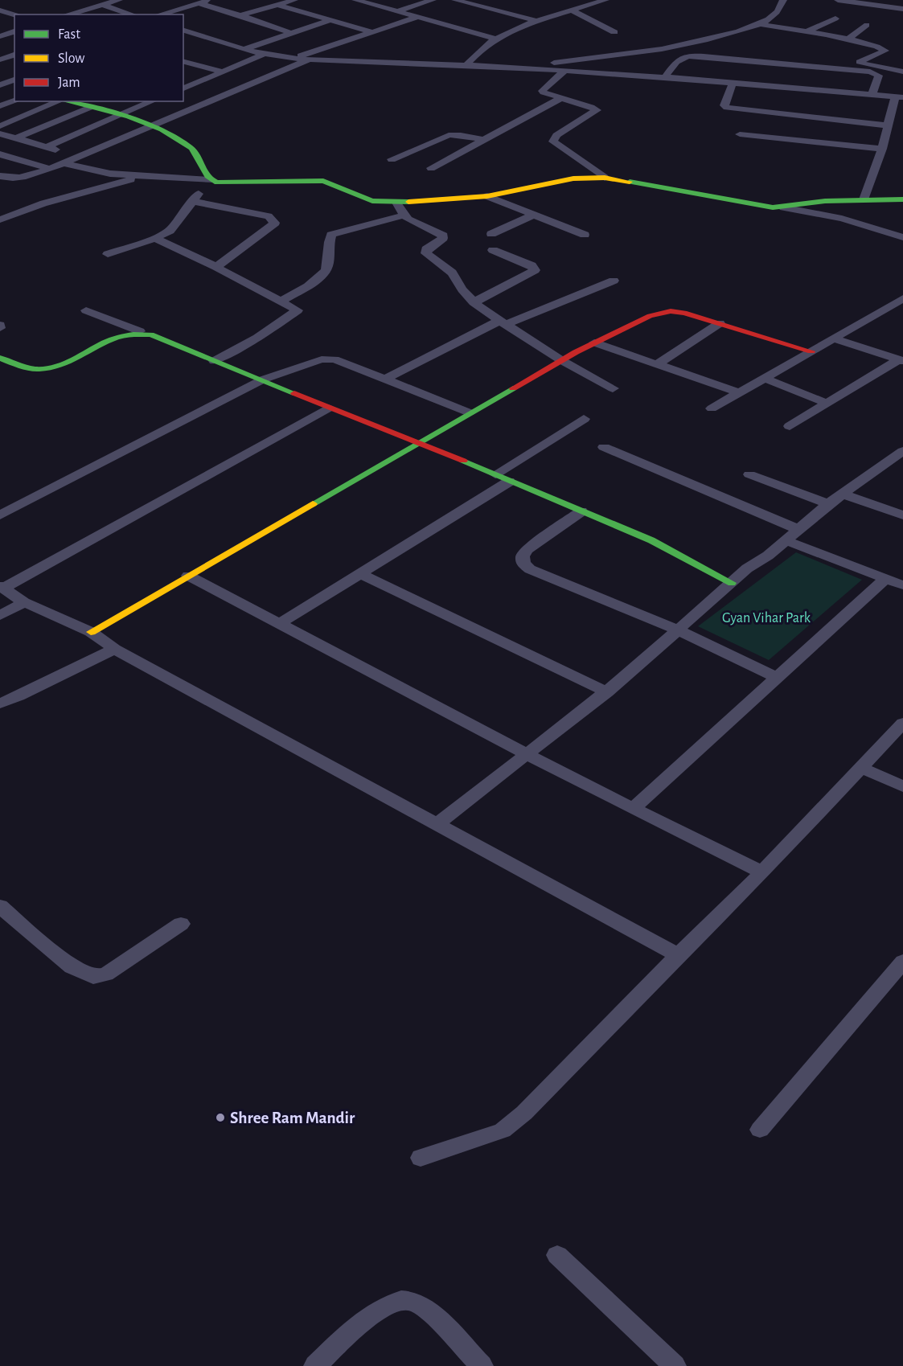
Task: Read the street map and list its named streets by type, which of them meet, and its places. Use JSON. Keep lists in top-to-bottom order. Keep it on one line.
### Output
{"parks":["Gyan Vihar Park"],"places":["Shree Ram Mandir"],"legend":["Fast","Slow","Jam"]}
